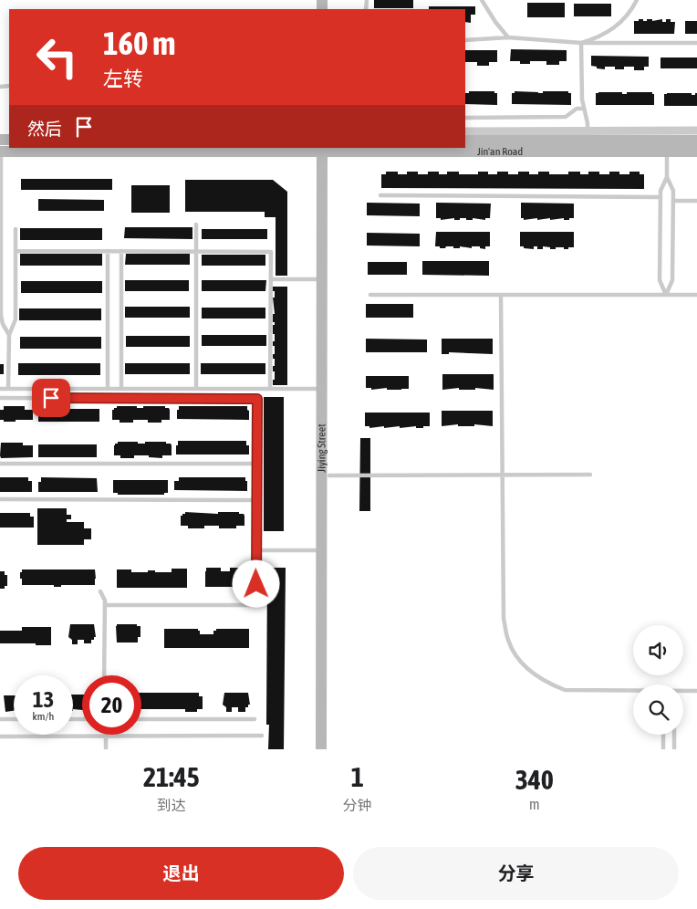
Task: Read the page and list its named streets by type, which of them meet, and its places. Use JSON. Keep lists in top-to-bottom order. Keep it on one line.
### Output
{"streets":{"main road":["Jin'an Road","Jiying Street"]},"crossings":[["Jin'an Road","Jiying Street"]],"page":{"turn":["160 m","左转"],"then":"然后","speed":"13 km/h","limit":"20","eta":["21:45","到达","1","分钟","340","m"],"buttons":["退出","分享"]}}
